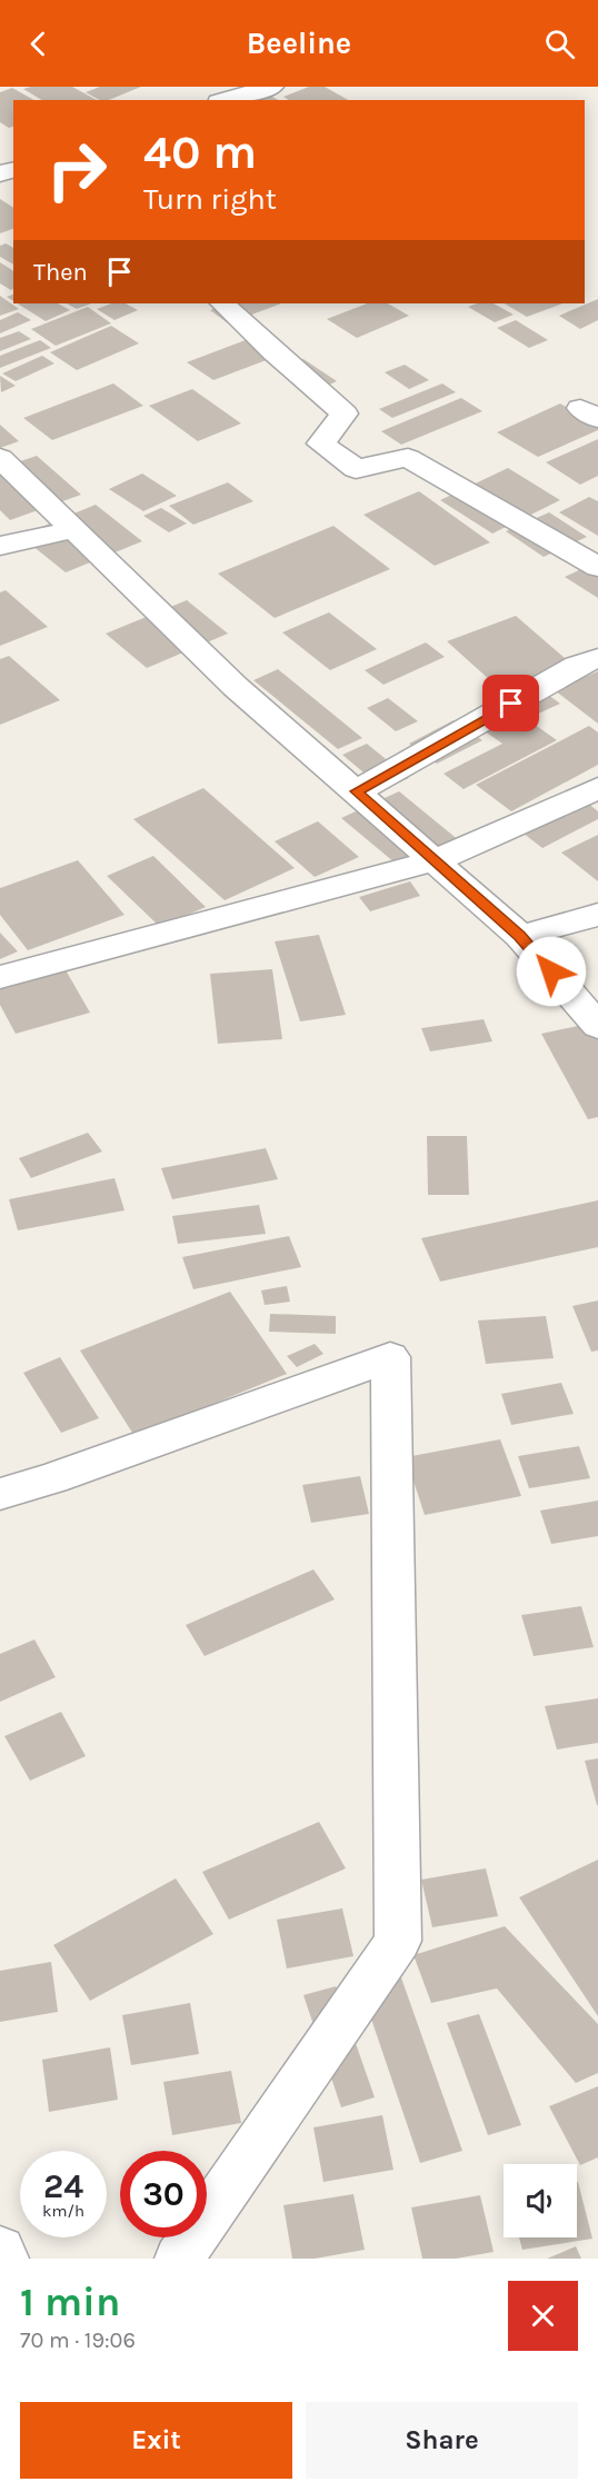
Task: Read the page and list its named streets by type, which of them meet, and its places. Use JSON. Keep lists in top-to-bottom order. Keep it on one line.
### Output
{"page":{"header":"Beeline","turn":["40 m","Turn right"],"then":"Then","speed":"24 km/h","limit":"30","heading":["1 min","70 m · 19:06"],"buttons":["Exit","Share"]}}
